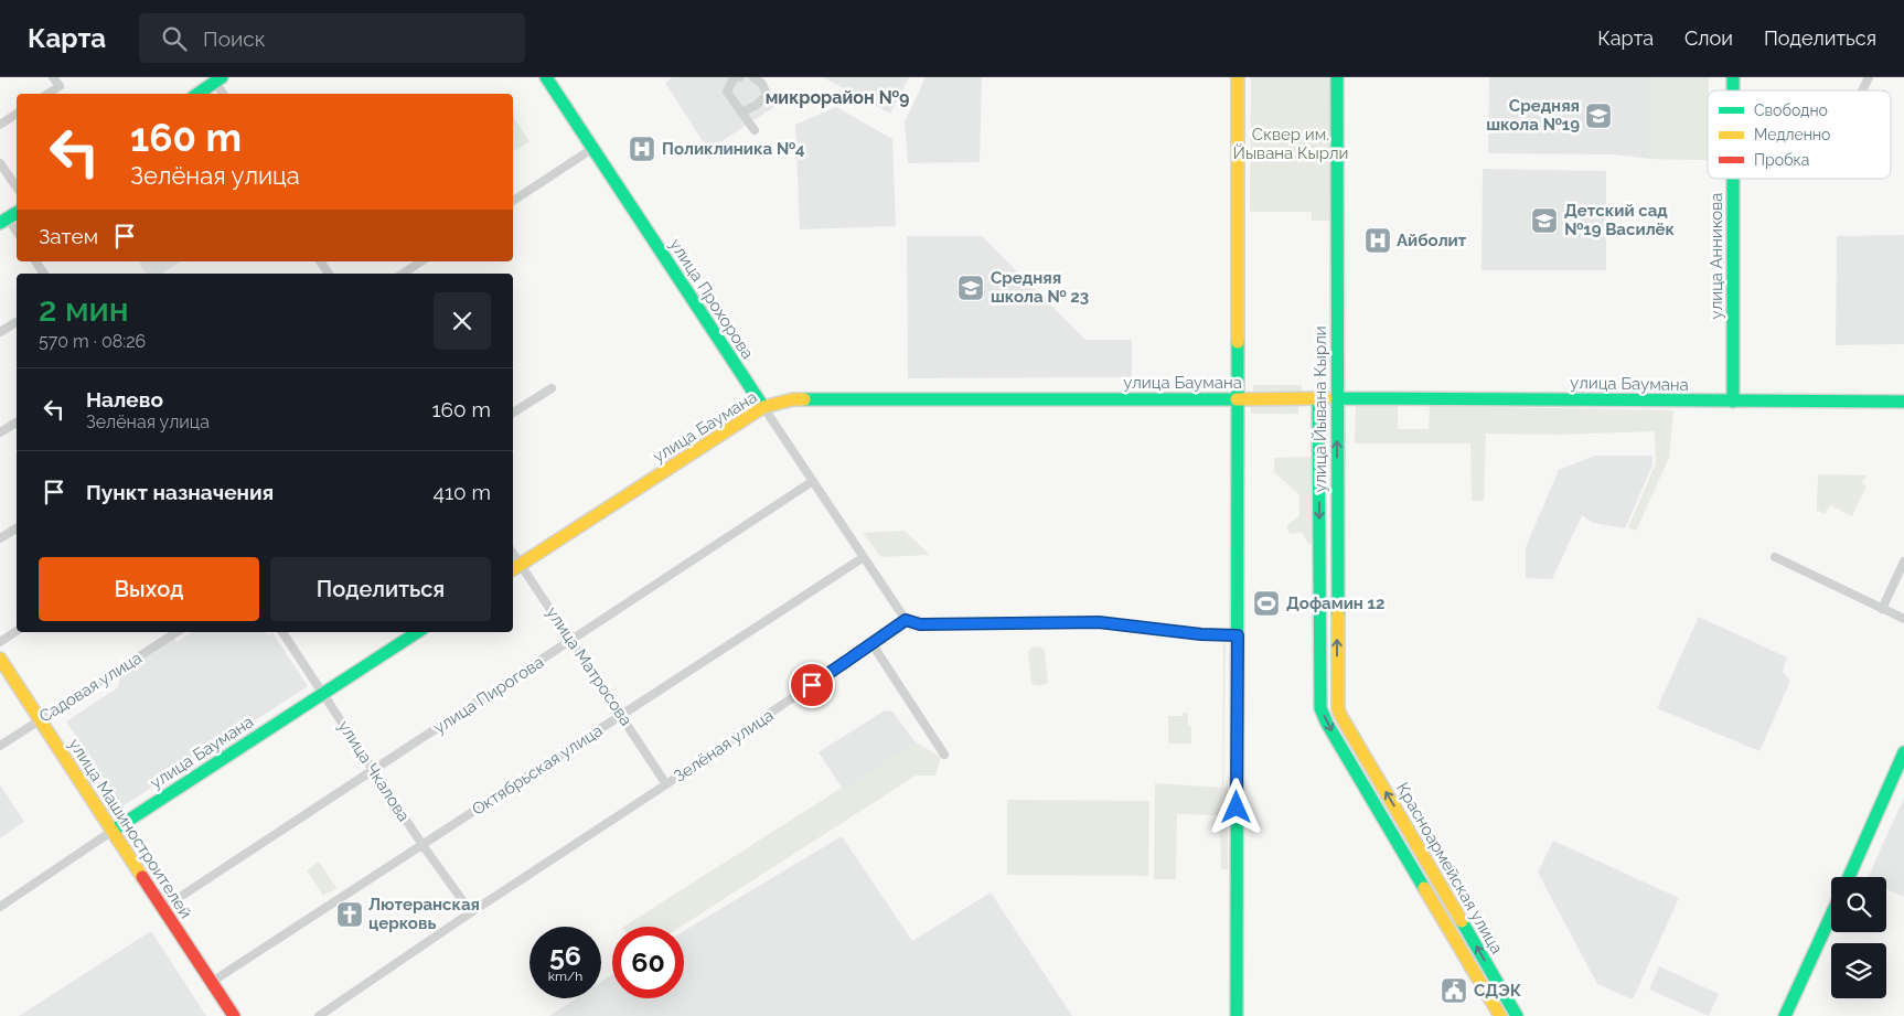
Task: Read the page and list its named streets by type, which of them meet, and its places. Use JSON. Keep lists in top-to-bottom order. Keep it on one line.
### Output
{"streets":{"main road":["улица Анникова","улица Прохорова","улица Баумана","улица Йывана Кырли","улица Машиностроителей","Красноармейская улица"],"street":["улица Матросова","Садовая улица","улица Пирогова","Зелёная улица","Октябрьская улица","улица Чкалова"]},"crossings":[["улица Анникова","улица Баумана"],["улица Прохорова","улица Баумана"],["улица Прохорова","улица Пирогова"],["улица Прохорова","Зелёная улица"],["улица Прохорова","Октябрьская улица"],["улица Баумана","улица Йывана Кырли"],["улица Баумана","улица Матросова"],["улица Баумана","улица Чкалова"],["улица Баумана","улица Машиностроителей"],["улица Йывана Кырли","Красноармейская улица"],["улица Матросова","улица Пирогова"],["улица Матросова","Зелёная улица"],["улица Матросова","Октябрьская улица"],["Садовая улица","улица Машиностроителей"],["улица Пирогова","улица Чкалова"],["улица Пирогова","улица Машиностроителей"],["Зелёная улица","улица Чкалова"],["Октябрьская улица","улица Чкалова"],["Октябрьская улица","улица Машиностроителей"]],"districts":["микрорайон №9"],"parks":["Сквер им. Йывана Кырли"],"places":{"school or university":["Средняя школа №19","Детский сад №19 Василёк","Средняя школа № 23"],"hospital":["Поликлиника №4","Айболит"],"sports":["Дофамин 12"],"church":["Лютеранская церковь"],"public building":["СДЭК"]},"legend":["Свободно","Медленно","Пробка"],"page":{"header":"Карта","search":"Поиск","nav":["Карта","Слои","Поделиться"],"turn":["160 m","Зелёная улица"],"then":"Затем","heading":["2 мин","570 m · 08:26"],"list":[{"name":"Налево","note":"Зелёная улица","value":"160 m"},{"name":"Пункт назначения","value":"410 m"}],"buttons":["Выход","Поделиться"],"speed":"56 km/h","limit":"60"}}
